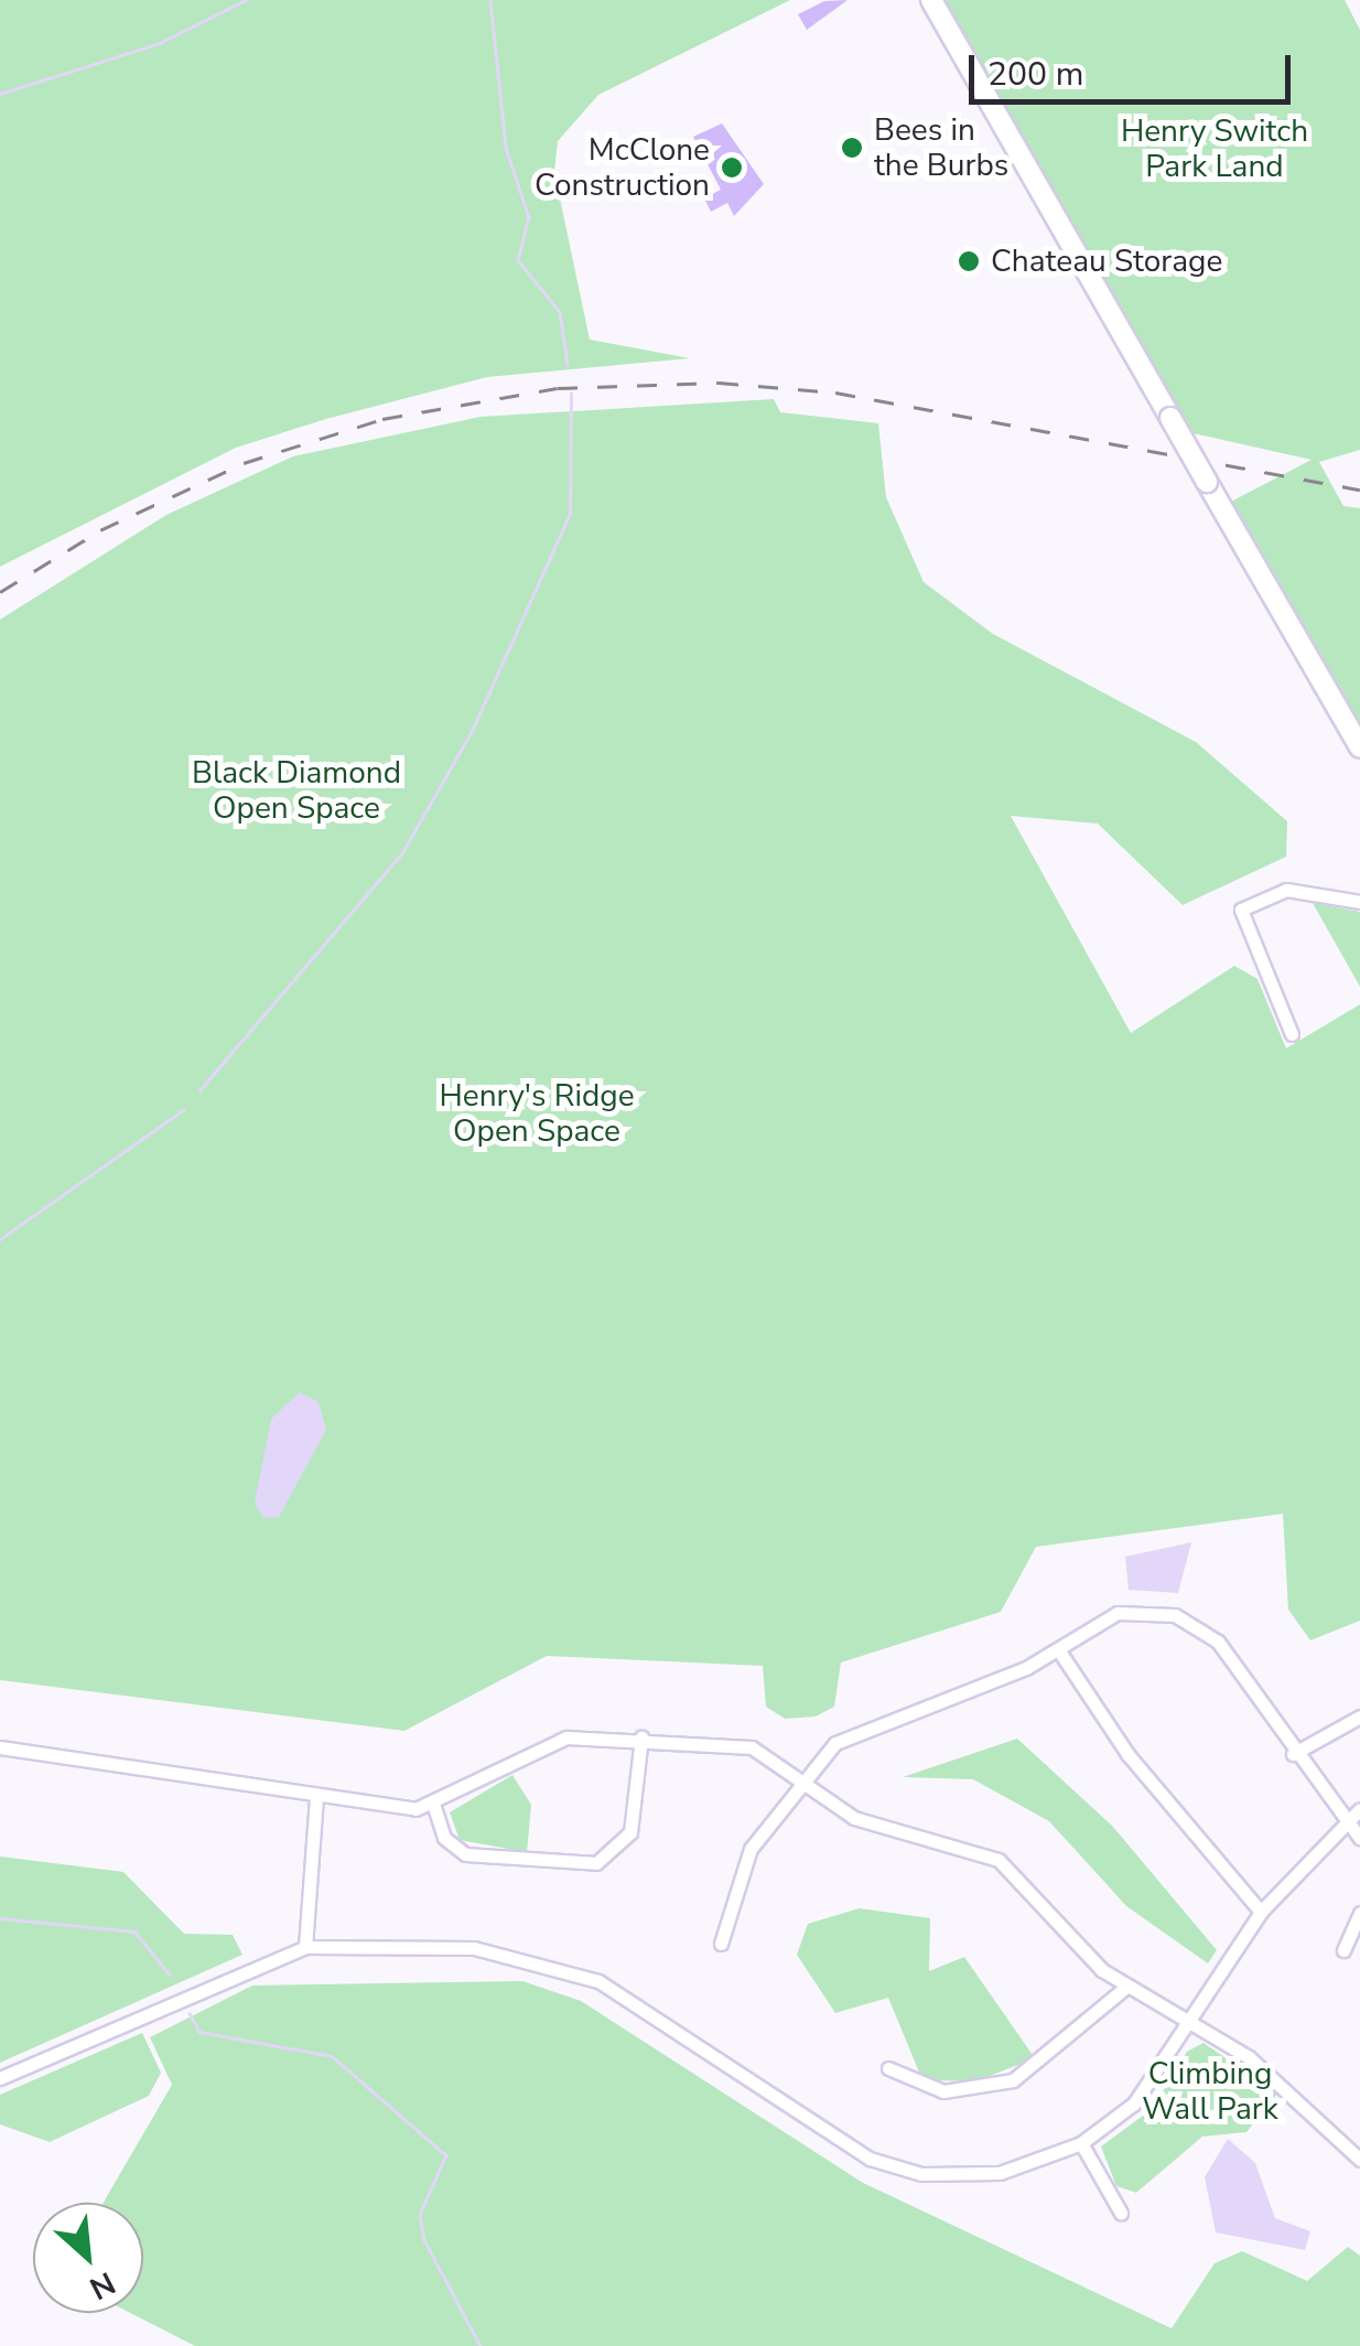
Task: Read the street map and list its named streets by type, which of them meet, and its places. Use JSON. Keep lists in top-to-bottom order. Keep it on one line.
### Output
{"parks":["Henry Switch Park Land","Black Diamond Open Space","Henry's Ridge Open Space","Climbing Wall Park"],"places":["Bees in the Burbs","McClone Construction","Chateau Storage"],"scale_bar":"200 m","north":"bottom right"}
